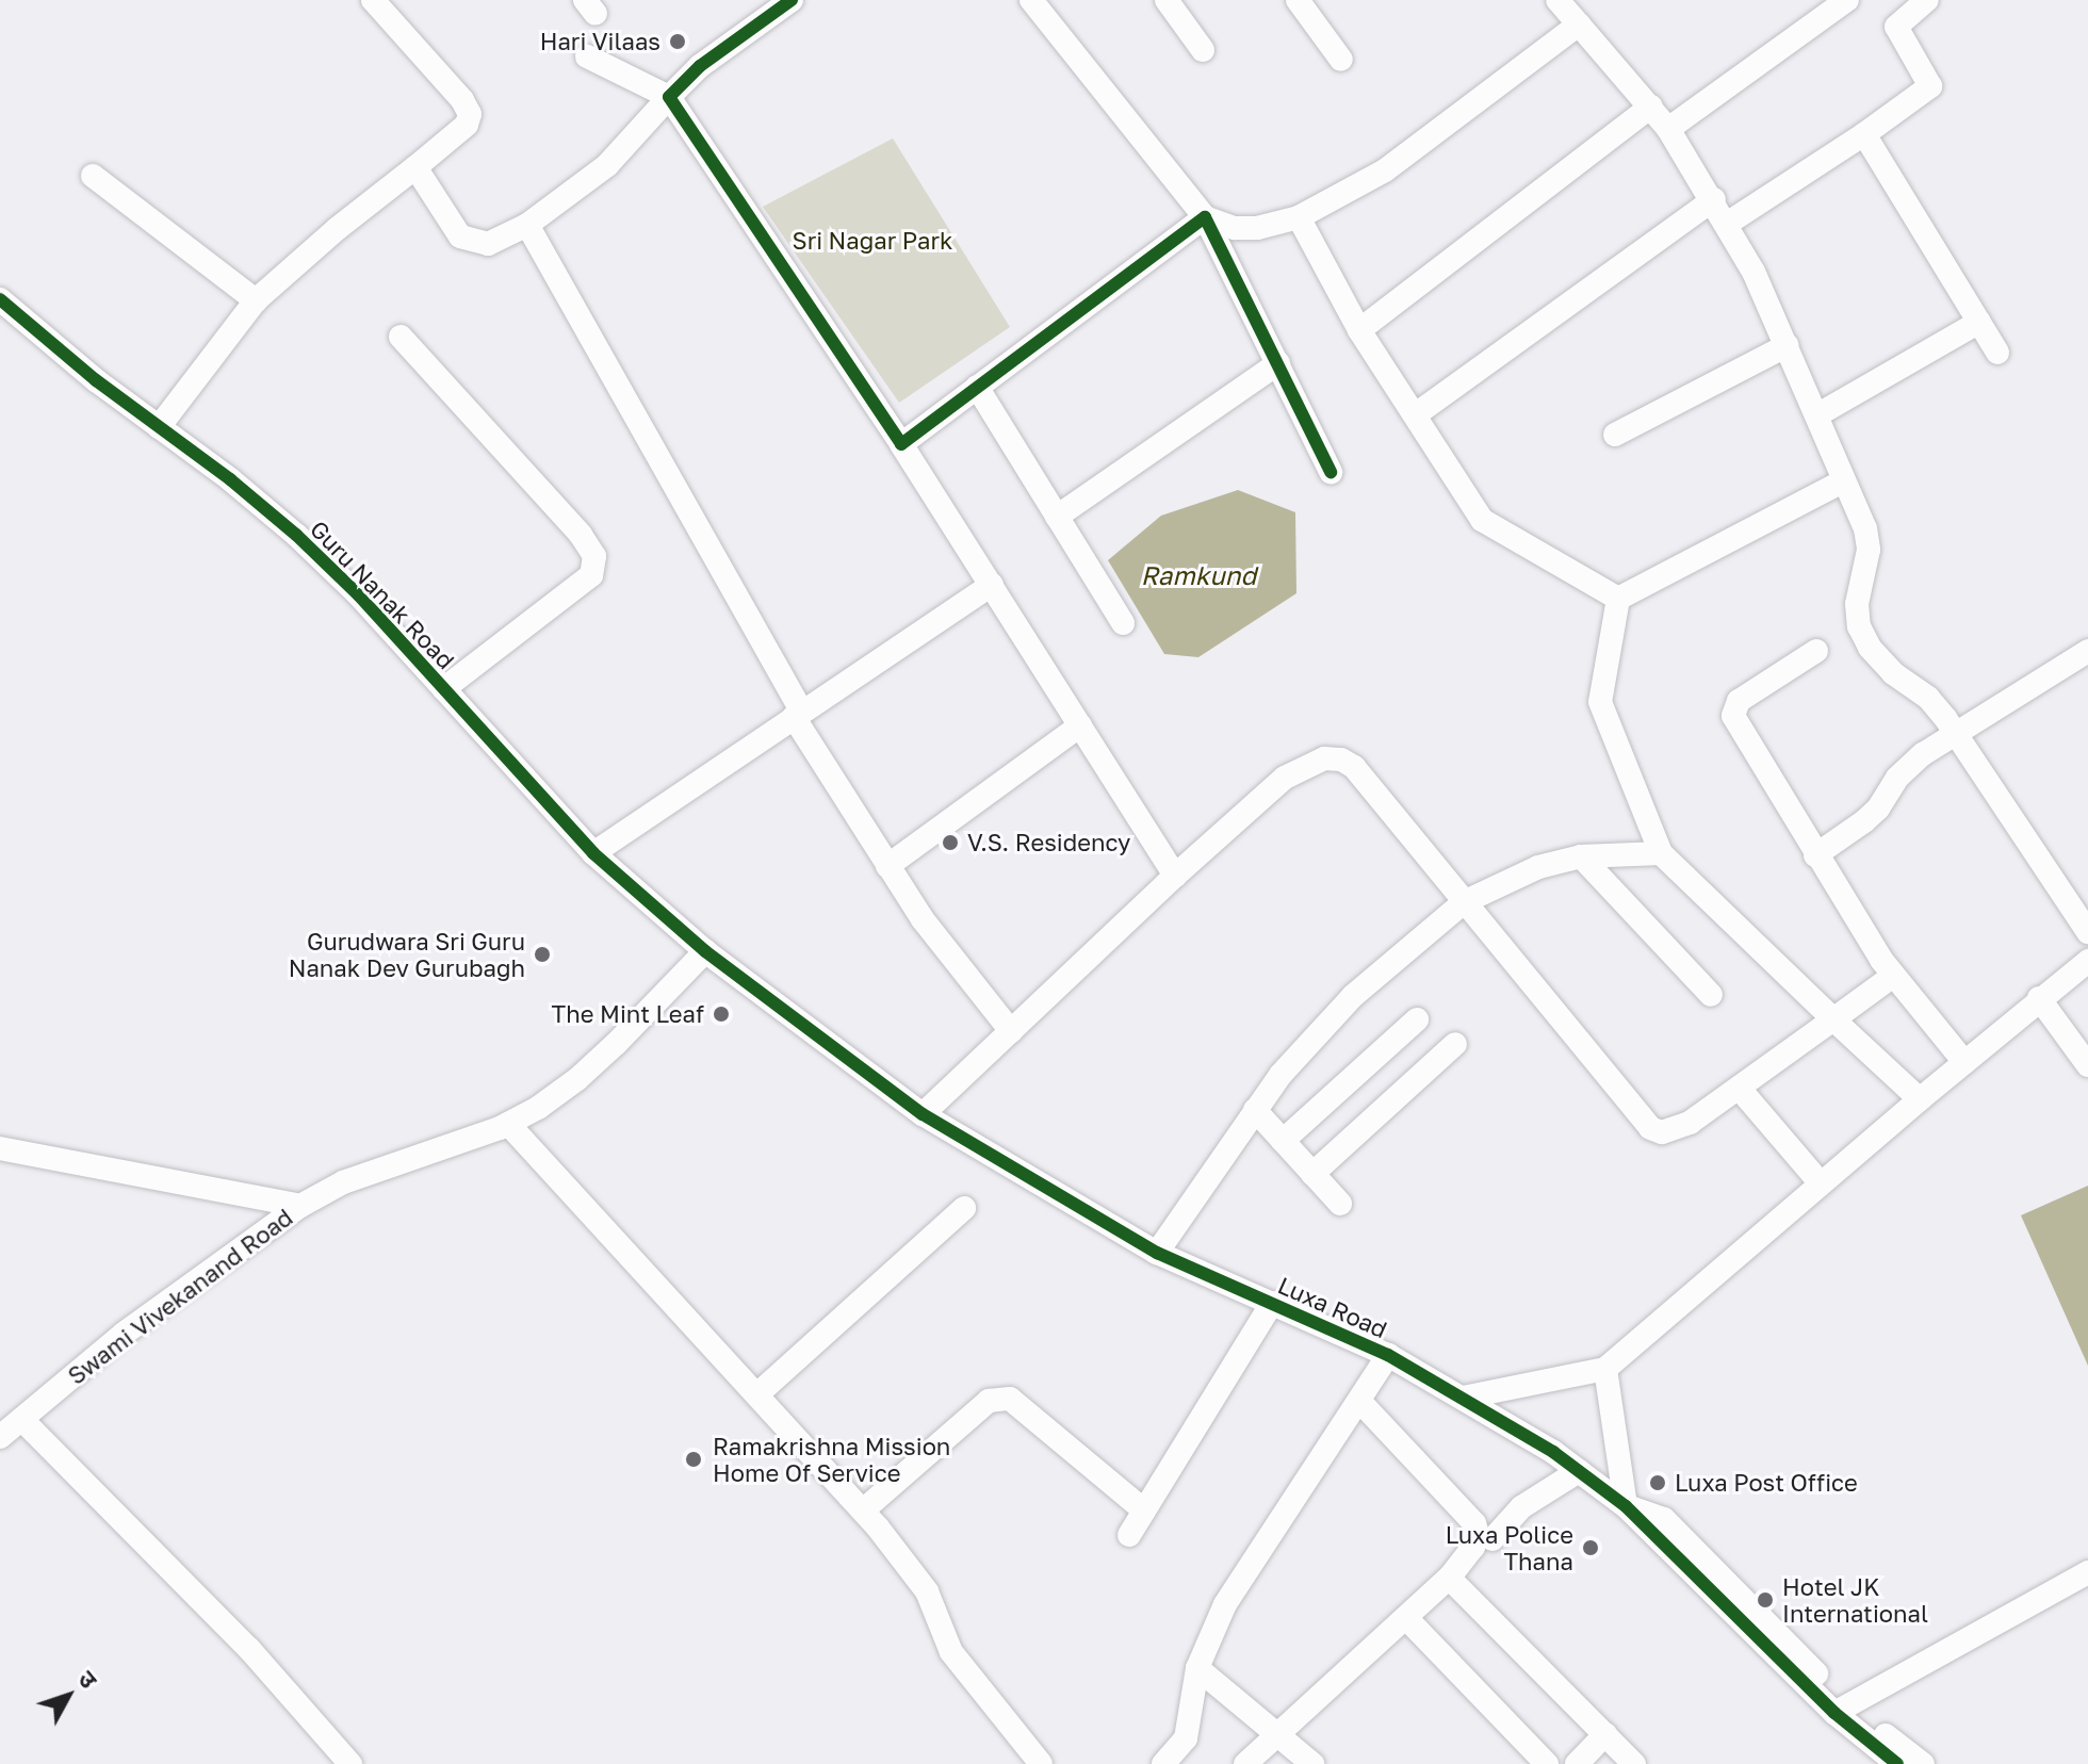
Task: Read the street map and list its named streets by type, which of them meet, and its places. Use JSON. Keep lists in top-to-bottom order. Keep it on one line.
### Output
{"streets":{"street":["Guru Nanak Road","Swami Vivekanand Road","Luxa Road"]},"crossings":[["Guru Nanak Road","Swami Vivekanand Road"],["Guru Nanak Road","Luxa Road"],["Swami Vivekanand Road","Luxa Road"]],"water":["Ramkund"],"parks":["Sri Nagar Park"],"places":["Hari Vilaas","V.S. Residency","Gurudwara Sri Guru Nanak Dev Gurubagh","The Mint Leaf","Ramakrishna Mission Home Of Service","Luxa Post Office","Luxa Police Thana","Hotel JK International"],"north":"top right"}
